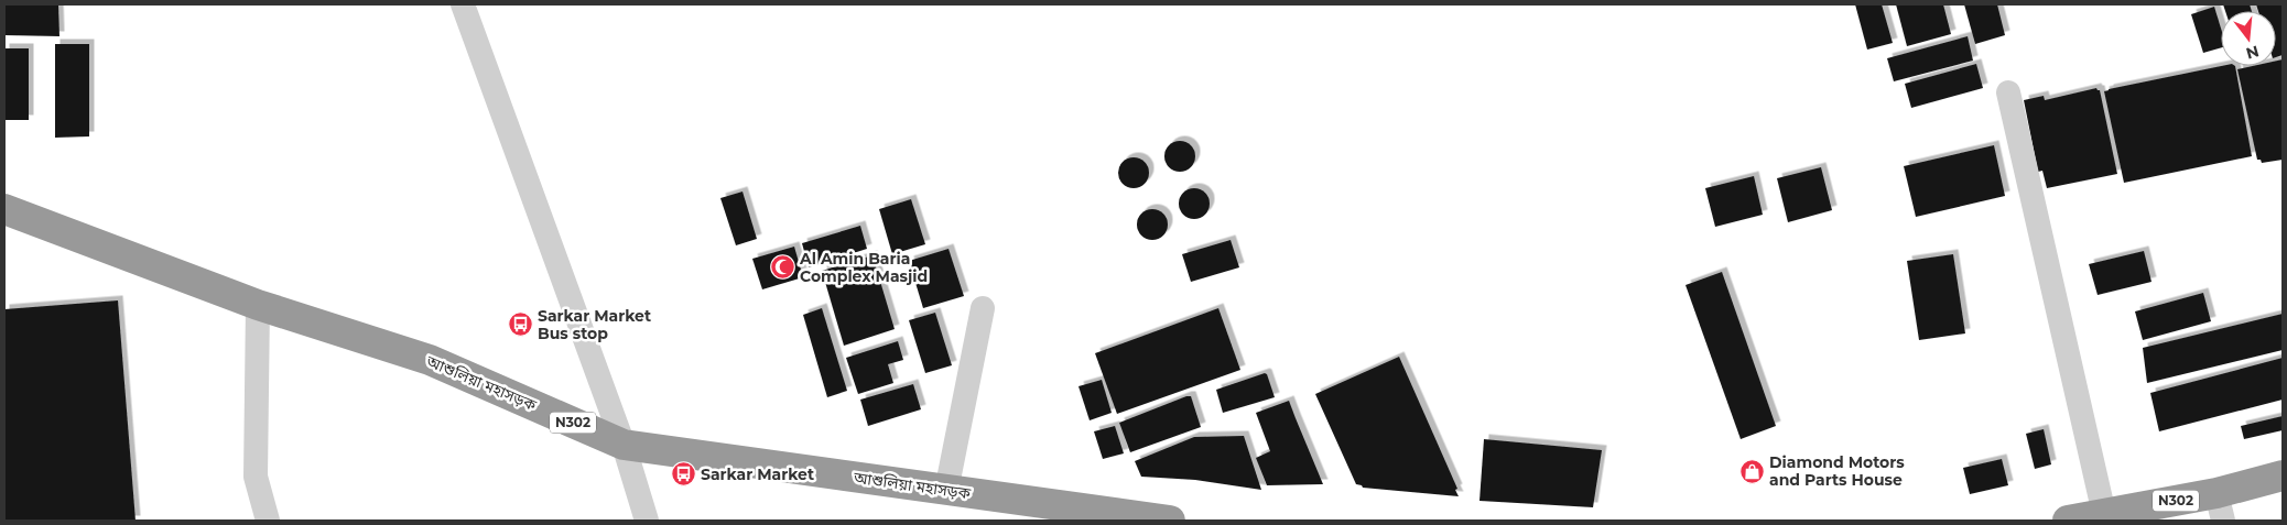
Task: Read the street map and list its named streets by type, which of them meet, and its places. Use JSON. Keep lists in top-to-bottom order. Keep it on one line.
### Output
{"streets":{"highway":["আশুলিয়া মহাসড়ক","N302"]},"places":{"mosque":["Al Amin Baria Complex Masjid"],"bus stop":["Sarkar Market Bus stop","Sarkar Market"],"shop":["Diamond Motors and Parts House"]},"north":"bottom"}
